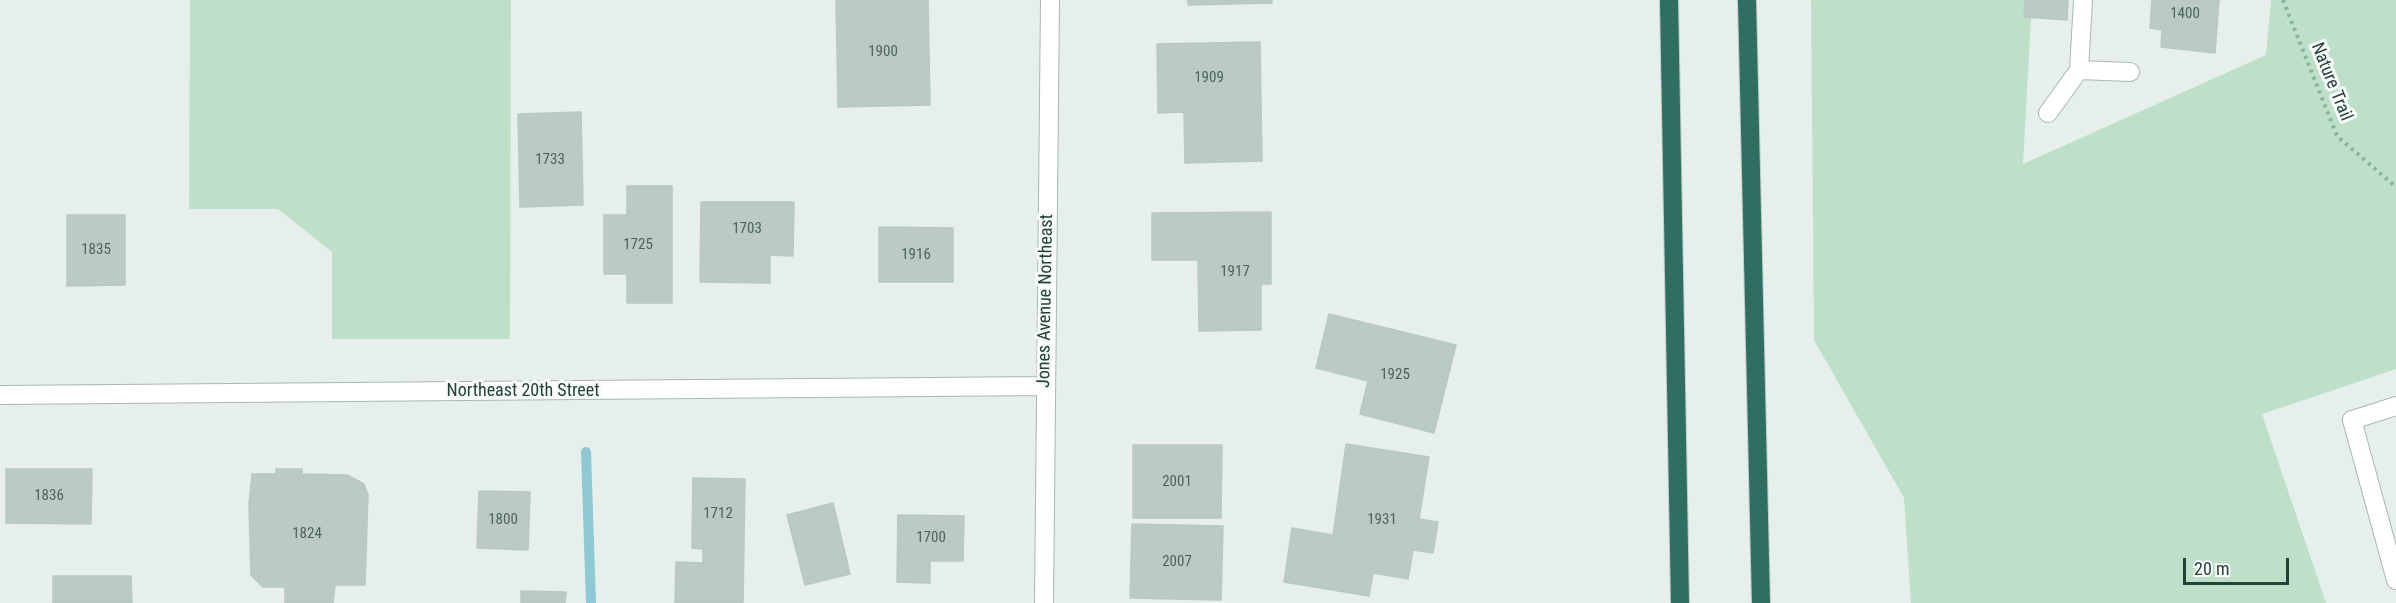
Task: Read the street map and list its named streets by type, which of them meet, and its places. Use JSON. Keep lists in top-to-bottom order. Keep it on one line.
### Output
{"streets":{"street":["Jones Avenue Northeast","Northeast 20th Street"],"path":["Nature Trail"]},"crossings":[["Jones Avenue Northeast","Northeast 20th Street"]],"house_numbers":["1400","1900","1909","1733","1703","1725","1835","1916","1917","1925","2001","1836","1712","1800","1931","1824","1700","2007"],"scale_bar":"20 m"}
